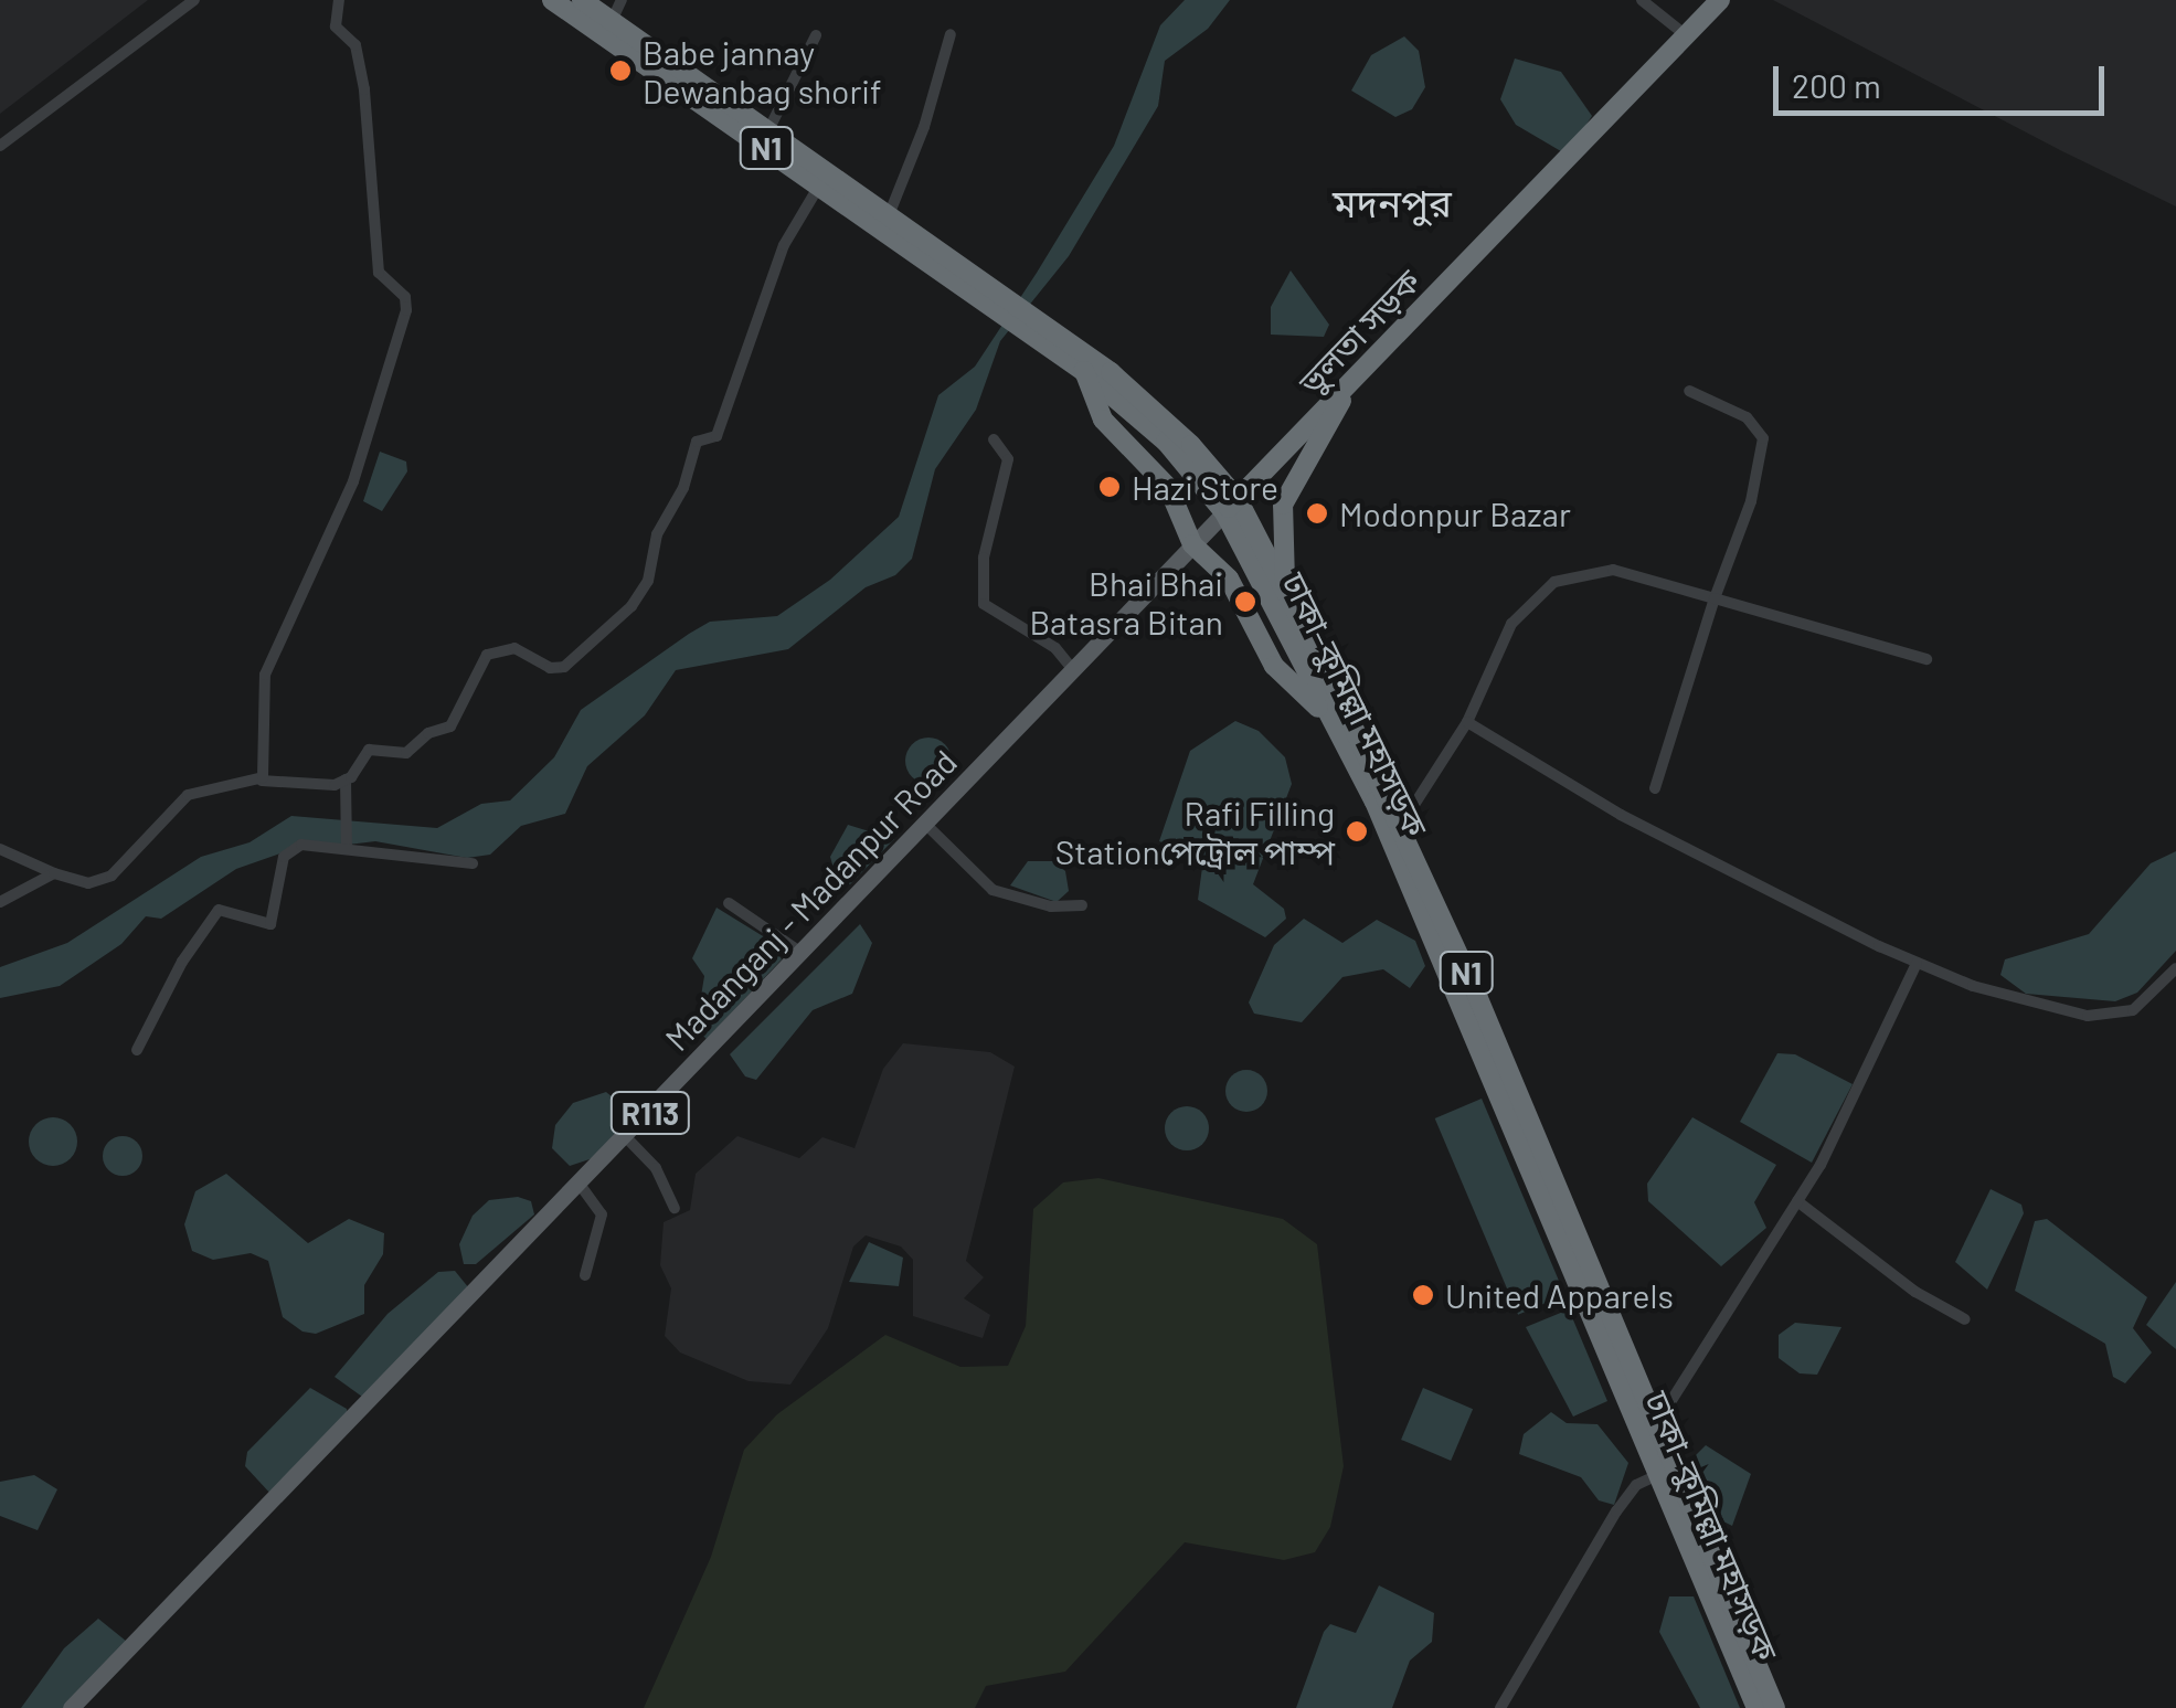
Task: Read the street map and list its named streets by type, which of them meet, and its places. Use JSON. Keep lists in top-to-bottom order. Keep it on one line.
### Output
{"streets":{"highway":["N1","ভুলতা সড়ক","ঢাকা–কুমিল্লা মহাসড়ক"],"main road":["Madanganj - Madanpur Road","R113"]},"crossings":[["ভুলতা সড়ক","ঢাকা–কুমিল্লা মহাসড়ক"],["ভুলতা সড়ক","Madanganj - Madanpur Road"],["ঢাকা–কুমিল্লা মহাসড়ক","Madanganj - Madanpur Road"]],"districts":["মদনপুর"],"places":["Babe jannay Dewanbag shorif","Hazi Store","Modonpur Bazar","Bhai Bhai Batasra Bitan","Rafi Filling Stationপেট্রোল পাম্প","United Apparels"],"scale_bar":"200 m"}
